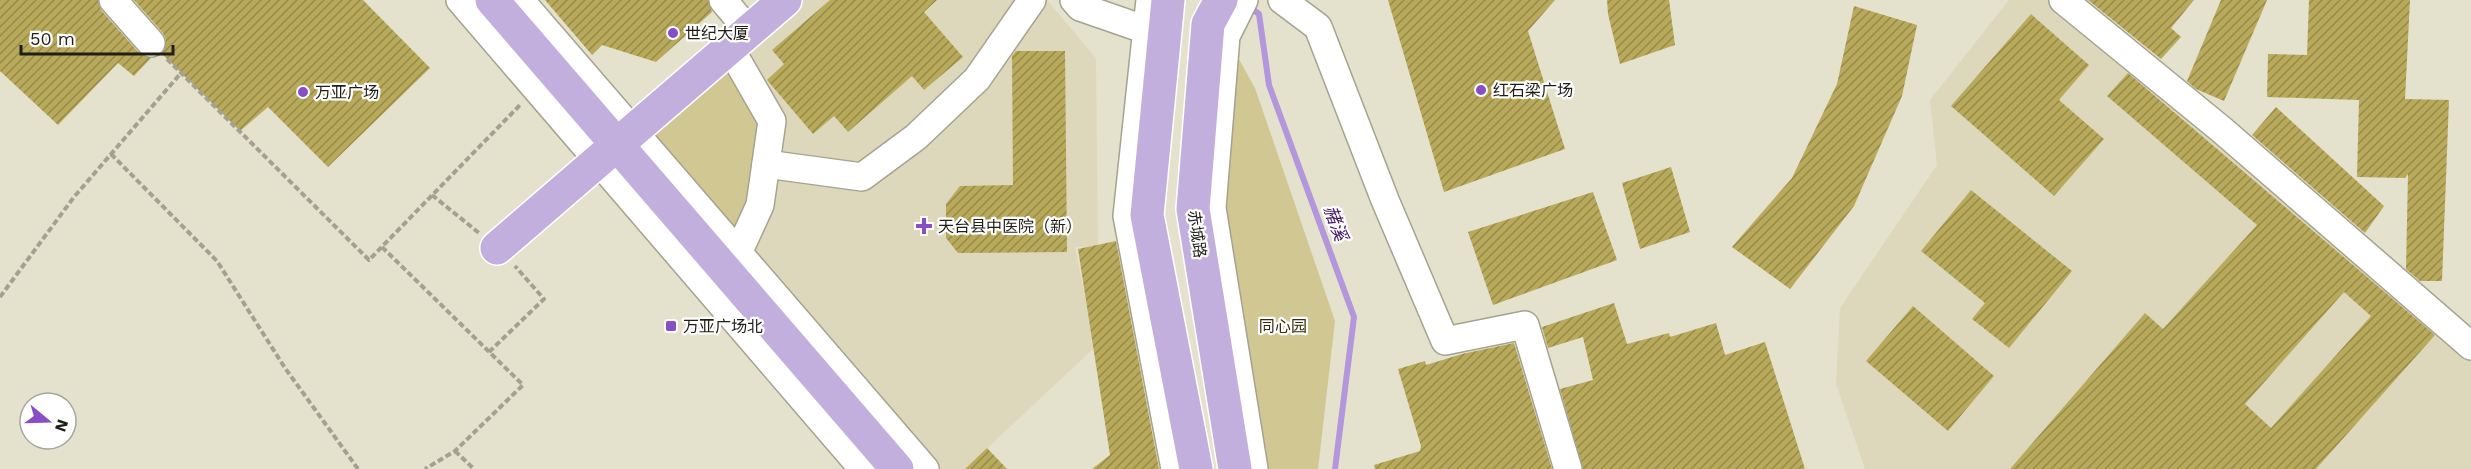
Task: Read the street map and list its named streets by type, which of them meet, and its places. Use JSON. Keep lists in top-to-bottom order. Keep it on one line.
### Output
{"streets":{"main road":["赤城路"]},"water":["赭溪"],"parks":["同心园"],"places":{"other":["世纪大厦","红石梁广场","万亚广场"],"health":["天台县中医院（新）"],"transit":["万亚广场北"]},"scale_bar":"50 m","north":"right"}
